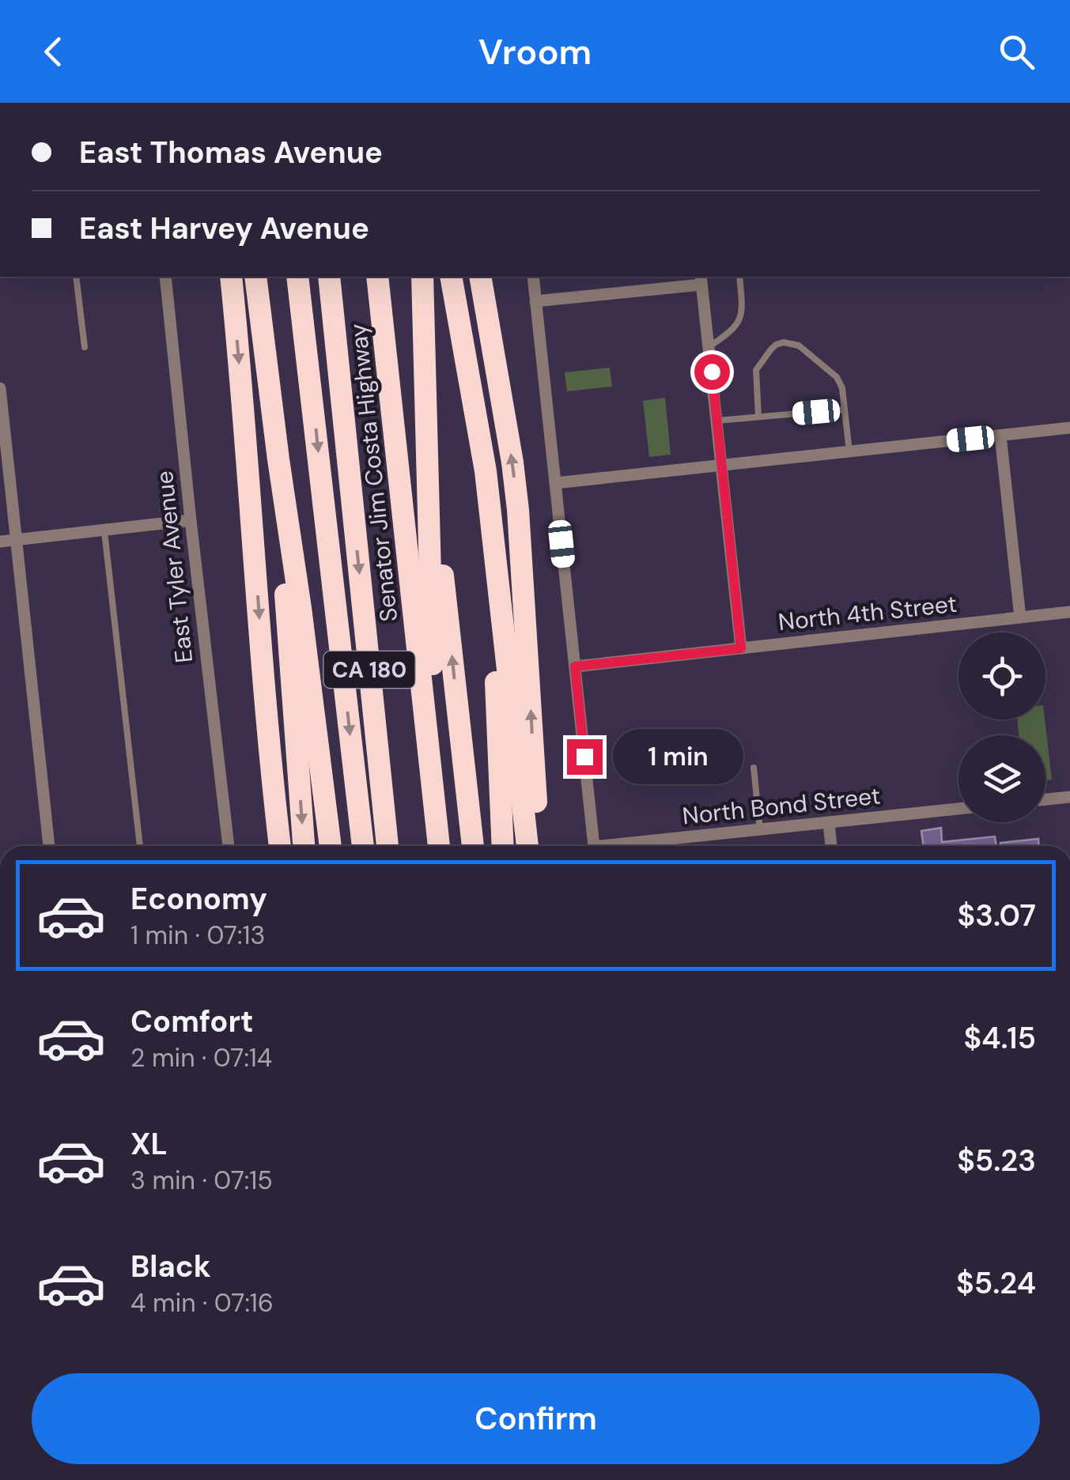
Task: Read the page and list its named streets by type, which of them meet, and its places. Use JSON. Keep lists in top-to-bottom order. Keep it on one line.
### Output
{"streets":{"highway":["Senator Jim Costa Highway","CA 180"],"street":["East Tyler Avenue","North 4th Street","North Bond Street"]},"page":{"header":"Vroom","banner":["East Thomas Avenue","East Harvey Avenue"],"bubble":"1 min","list":[{"name":"Economy","note":"1 min · 07:13","value":"$3.07"},{"name":"Comfort","note":"2 min · 07:14","value":"$4.15"},{"name":"XL","note":"3 min · 07:15","value":"$5.23"},{"name":"Black","note":"4 min · 07:16","value":"$5.24"}],"buttons":"Confirm"}}
